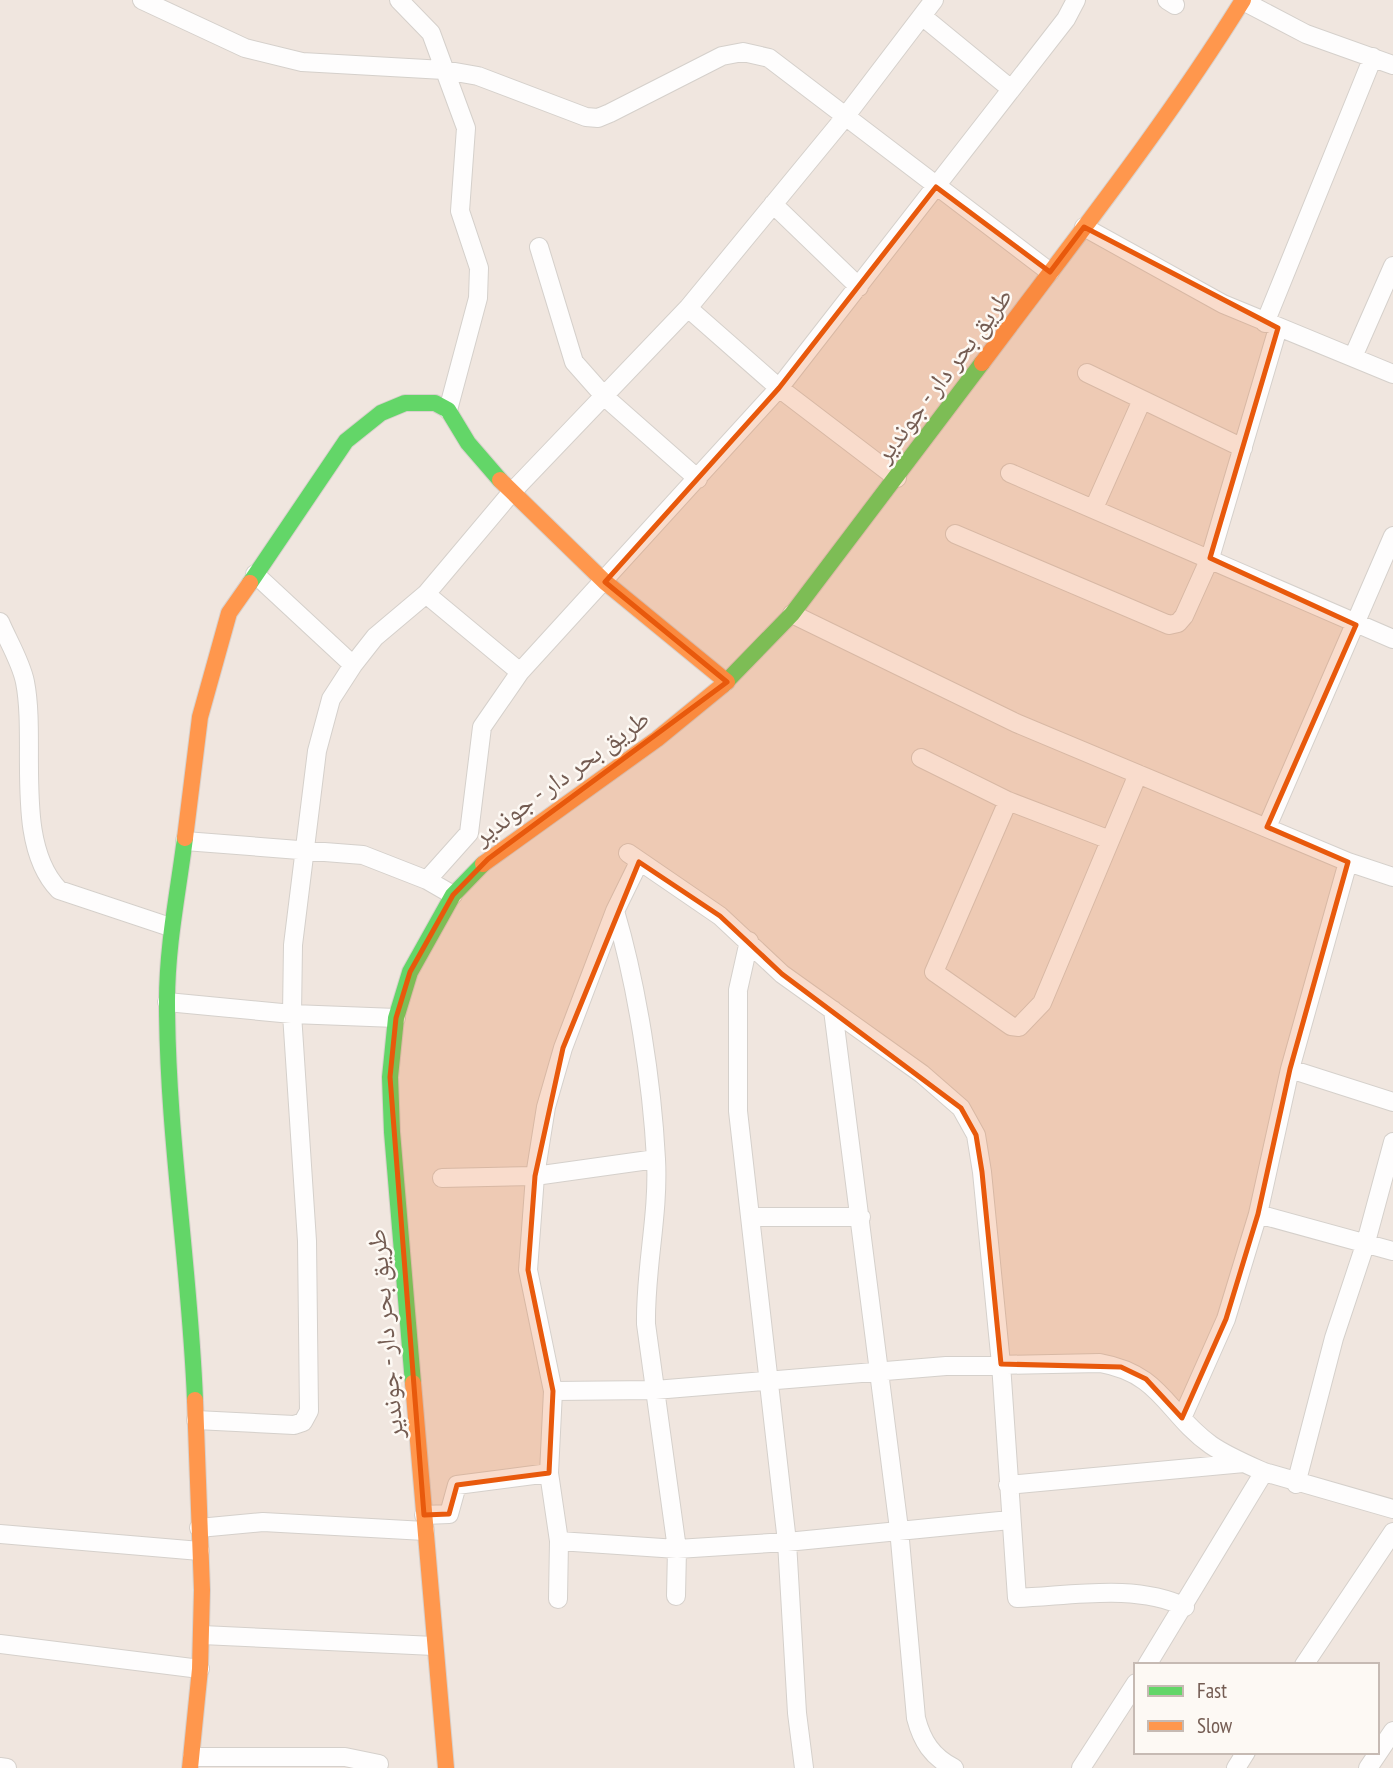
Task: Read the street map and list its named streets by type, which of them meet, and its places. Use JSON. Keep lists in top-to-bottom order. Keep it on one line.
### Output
{"streets":{"main road":["طريق بحر دار - جوندير"]},"legend":["Fast","Slow"]}
